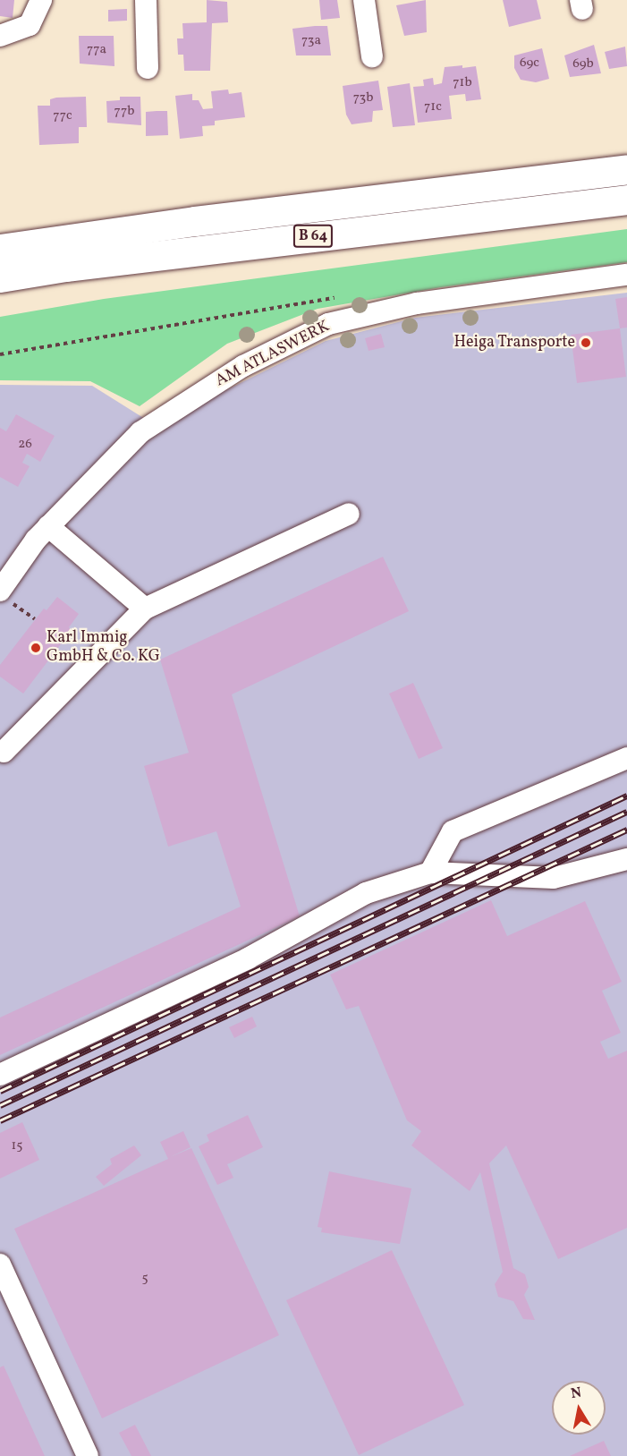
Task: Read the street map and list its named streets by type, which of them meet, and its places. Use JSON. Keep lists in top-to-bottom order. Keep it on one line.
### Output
{"streets":{"highway":["B 64"],"street":["AM ATLASWERK"]},"places":["Heiga Transporte","Karl Immig GmbH & Co. KG"],"house_numbers":["73a","77a","69c","69b","71b","73b","71c","77b","77c","26","15","5"],"north":"top"}
